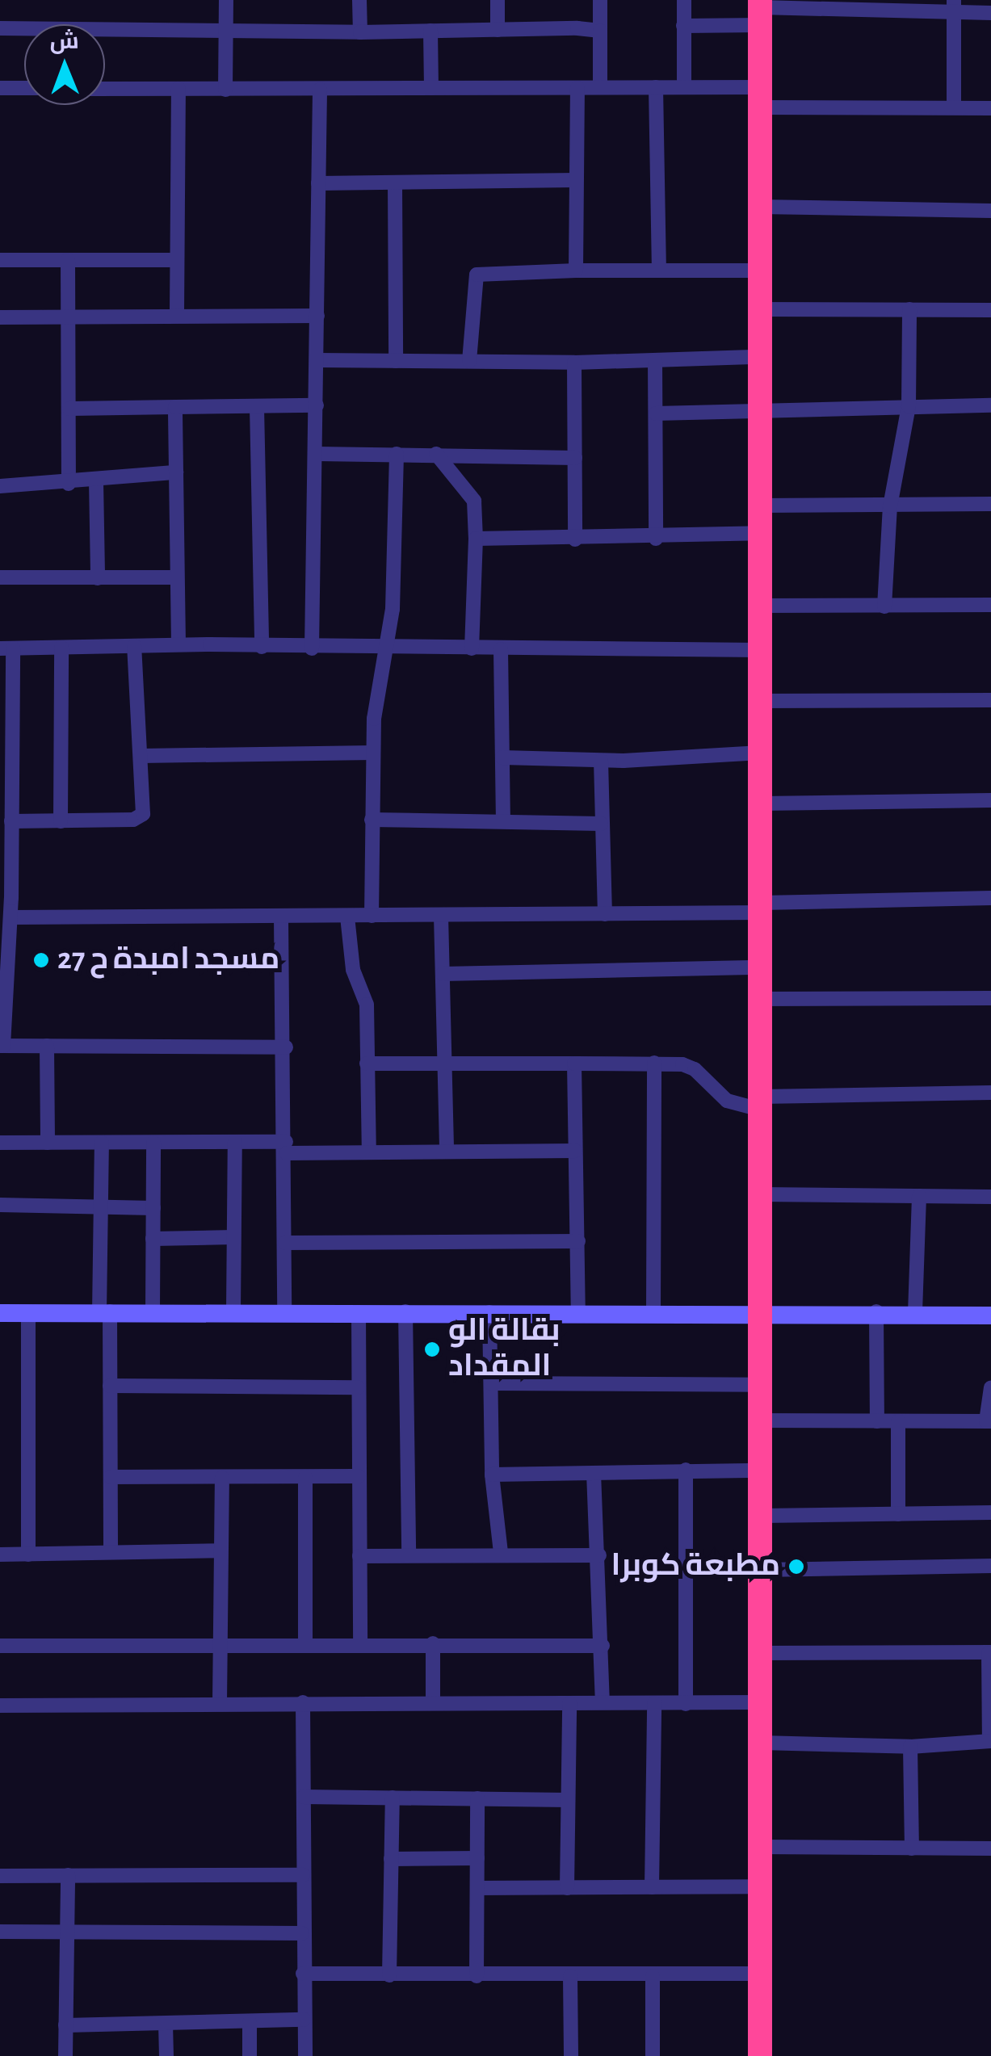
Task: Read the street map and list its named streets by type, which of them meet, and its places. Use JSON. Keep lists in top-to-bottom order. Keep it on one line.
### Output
{"places":["مسجد امبدة ح 27","بقالة الو المقداد","مطبعة كوبرا"],"north":"top"}
